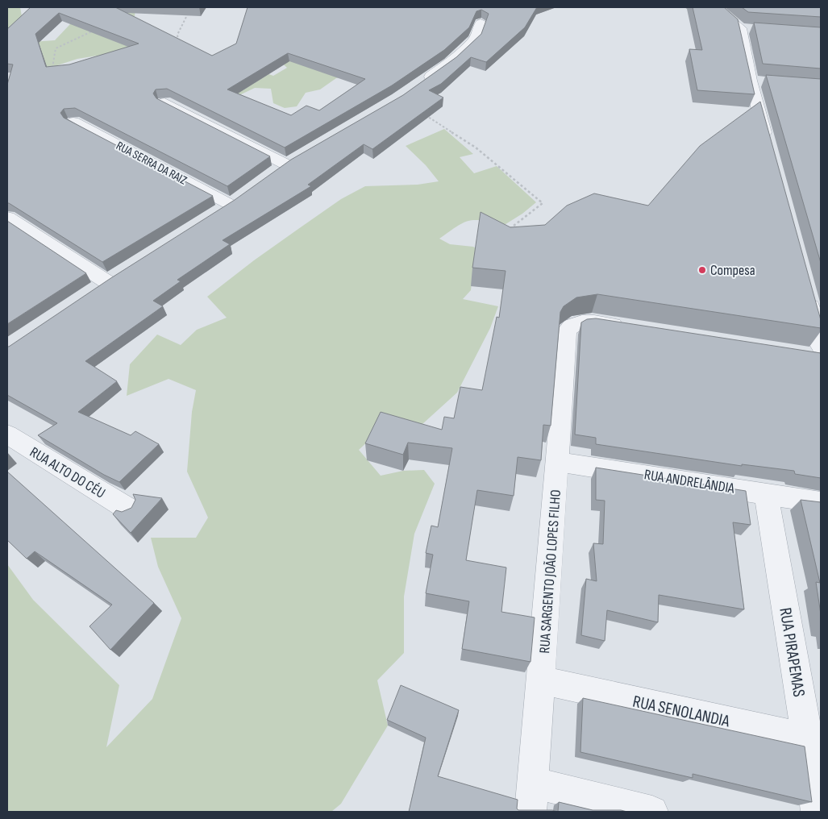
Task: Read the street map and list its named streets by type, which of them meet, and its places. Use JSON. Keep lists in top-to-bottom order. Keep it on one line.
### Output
{"streets":{"street":["RUA SERRA DA RAIZ","RUA ALTO DO CÉU","RUA ANDRELÂNDIA","RUA SARGENTO JOÃO LOPES FILHO","RUA PIRAPEMAS","RUA SENOLANDIA"]},"crossings":[["RUA ANDRELÂNDIA","RUA SARGENTO JOÃO LOPES FILHO"],["RUA ANDRELÂNDIA","RUA PIRAPEMAS"],["RUA SARGENTO JOÃO LOPES FILHO","RUA SENOLANDIA"],["RUA PIRAPEMAS","RUA SENOLANDIA"]],"places":["Compesa"]}
